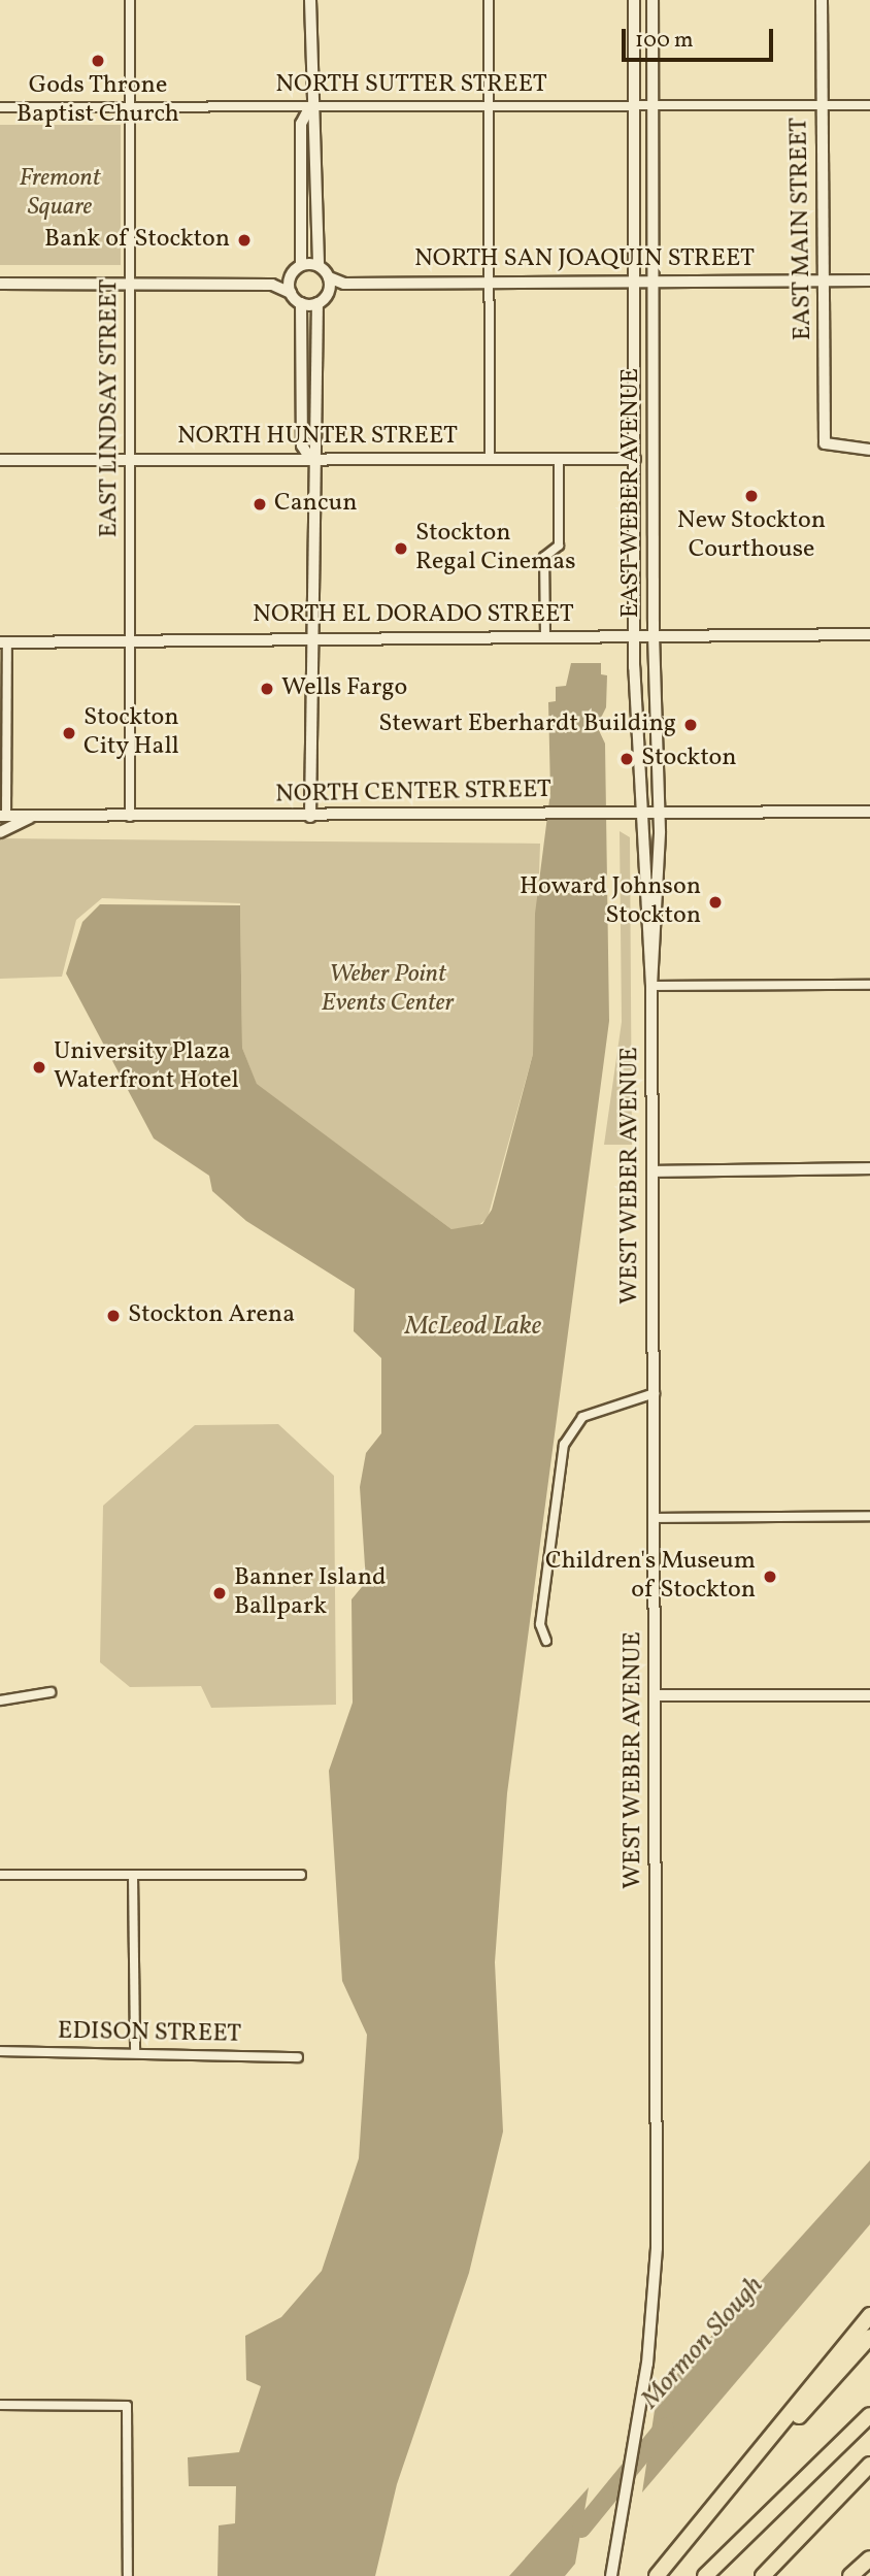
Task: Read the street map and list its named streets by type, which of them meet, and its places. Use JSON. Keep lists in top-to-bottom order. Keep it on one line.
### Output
{"streets":{"street":["NORTH SUTTER STREET","EAST MAIN STREET","NORTH SAN JOAQUIN STREET","EAST LINDSAY STREET","NORTH HUNTER STREET","EAST WEBER AVENUE","NORTH EL DORADO STREET","NORTH CENTER STREET","WEST WEBER AVENUE","EDISON STREET"]},"crossings":[["NORTH SUTTER STREET","EAST MAIN STREET"],["NORTH SUTTER STREET","EAST LINDSAY STREET"],["NORTH SUTTER STREET","EAST WEBER AVENUE"],["EAST MAIN STREET","NORTH SAN JOAQUIN STREET"],["NORTH SAN JOAQUIN STREET","EAST WEBER AVENUE"],["EAST LINDSAY STREET","NORTH HUNTER STREET"],["EAST LINDSAY STREET","NORTH EL DORADO STREET"],["EAST LINDSAY STREET","NORTH CENTER STREET"],["NORTH HUNTER STREET","EAST WEBER AVENUE"],["EAST WEBER AVENUE","NORTH EL DORADO STREET"],["EAST WEBER AVENUE","NORTH CENTER STREET"],["EAST WEBER AVENUE","WEST WEBER AVENUE"],["NORTH CENTER STREET","WEST WEBER AVENUE"]],"water":["McLeod Lake","Mormon Slough"],"parks":["Fremont Square","Weber Point Events Center"],"places":["Gods Throne Baptist Church","Bank of Stockton","New Stockton Courthouse","Cancun","Stockton Regal Cinemas","Wells Fargo","Stewart Eberhardt Building","Stockton City Hall","Stockton","Howard Johnson Stockton","University Plaza Waterfront Hotel","Stockton Arena","Children's Museum of Stockton","Banner Island Ballpark"],"scale_bar":"100 m"}
